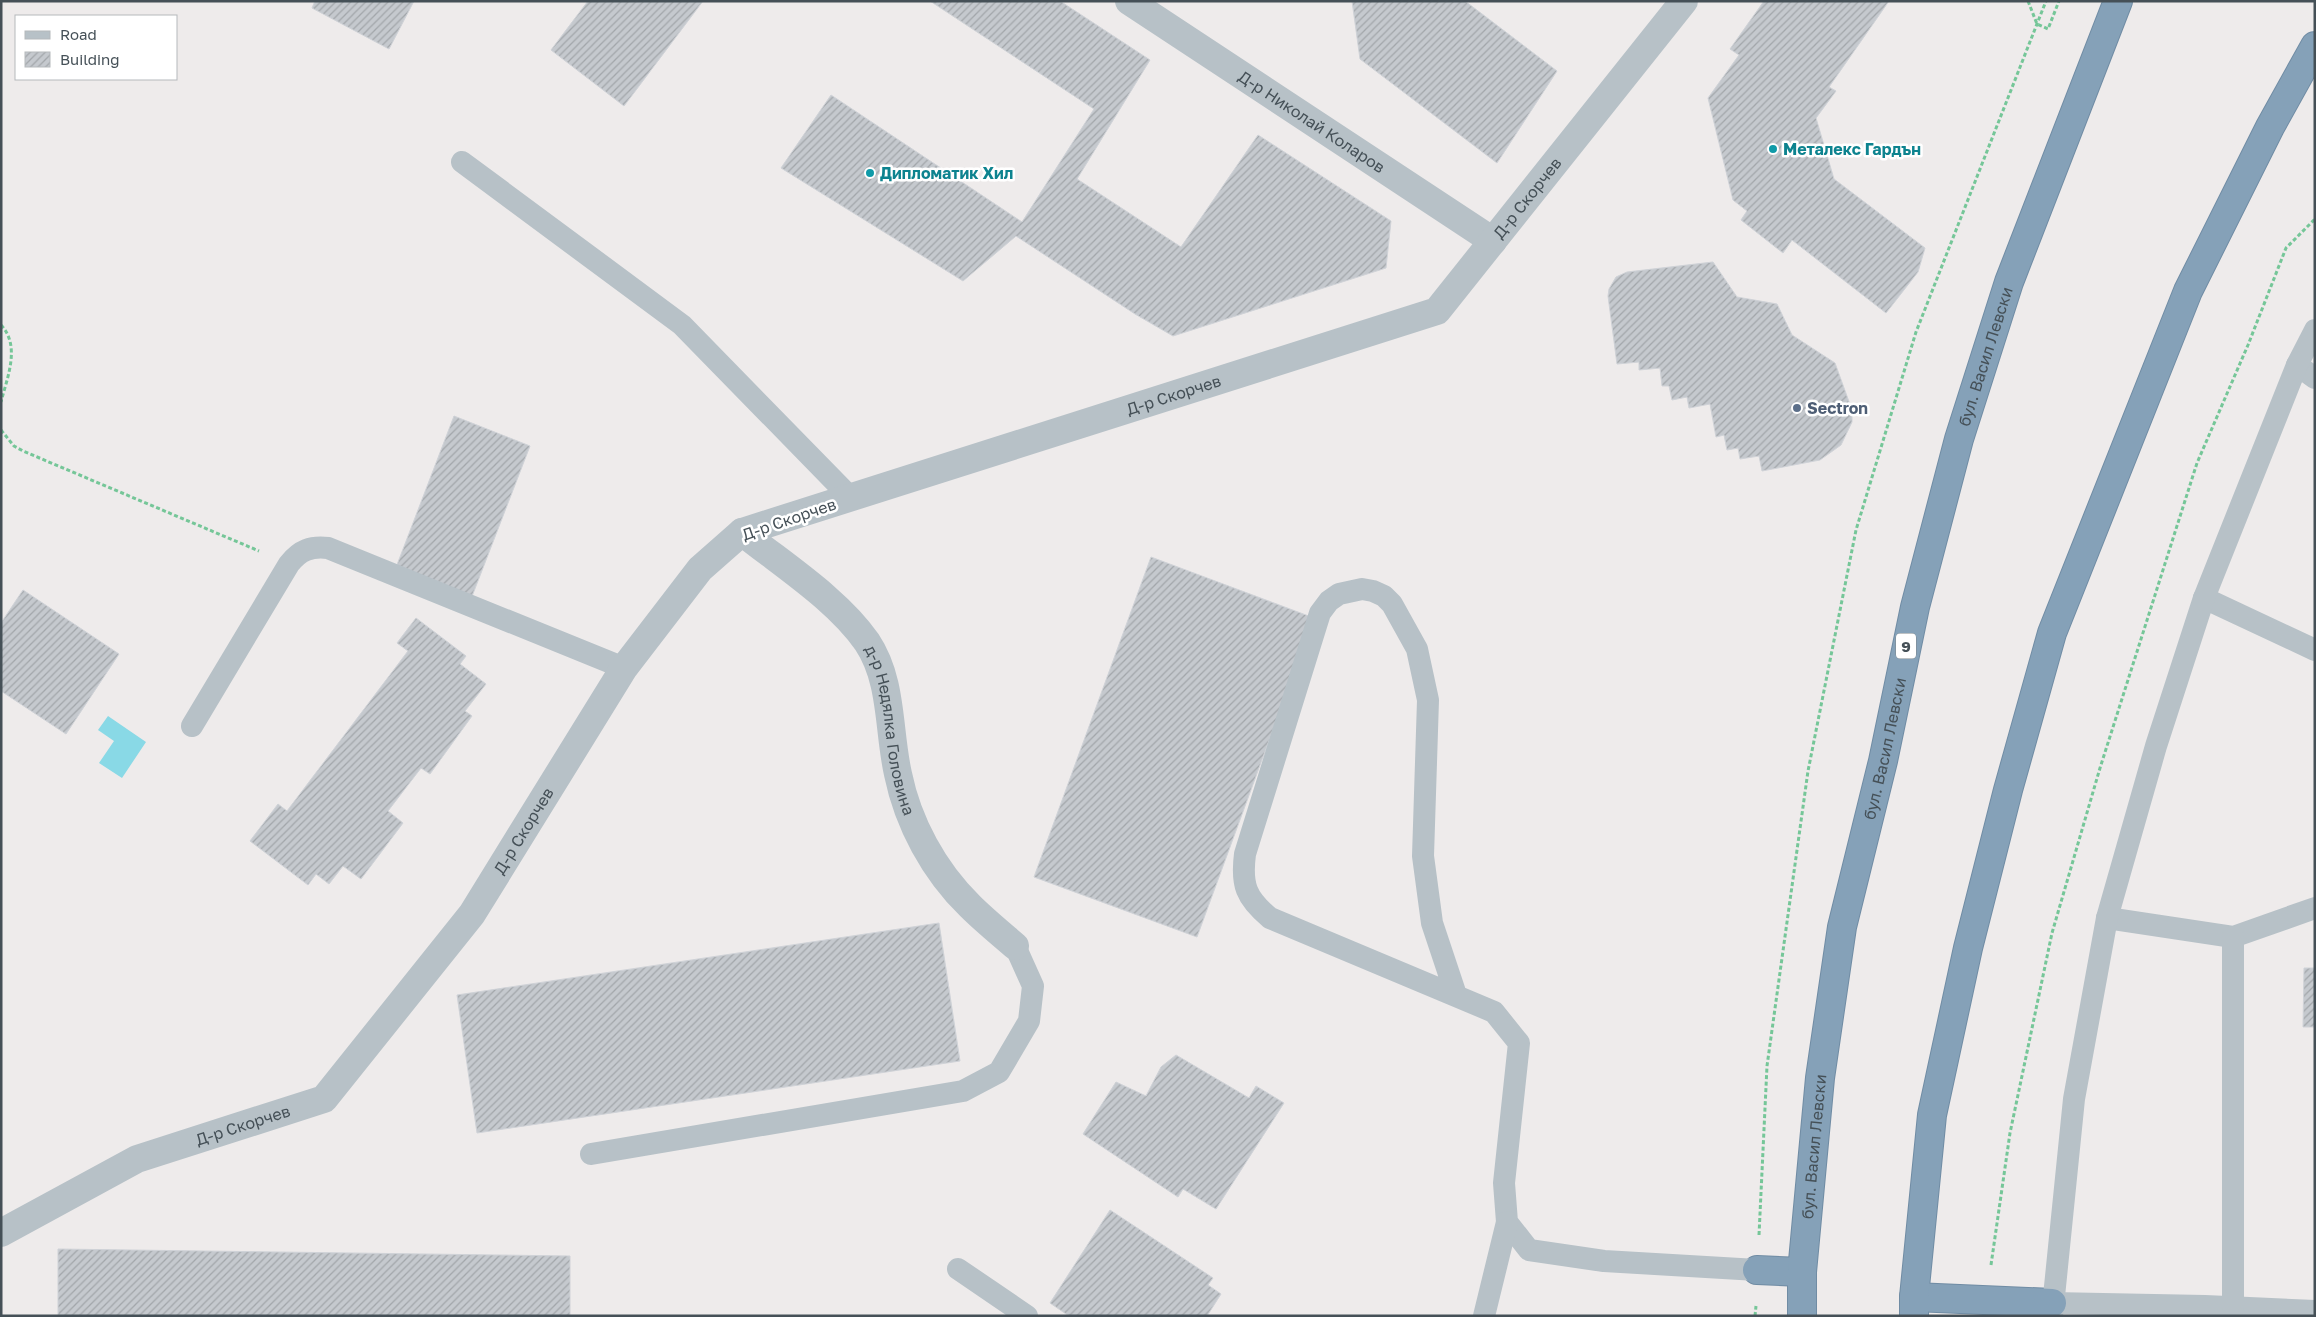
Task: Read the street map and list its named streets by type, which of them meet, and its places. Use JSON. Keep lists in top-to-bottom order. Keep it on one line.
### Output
{"streets":{"highway":["бул. Васил Левски","9"],"street":["Д-р Николай Коларов","Д-р Скорчев","д-р Недялка Головина"]},"crossings":[["Д-р Николай Коларов","Д-р Скорчев"],["Д-р Скорчев","д-р Недялка Головина"]],"places":["Металекс Гардън","Дипломатик Хил","Sectron"],"legend":["Road","Building"]}
